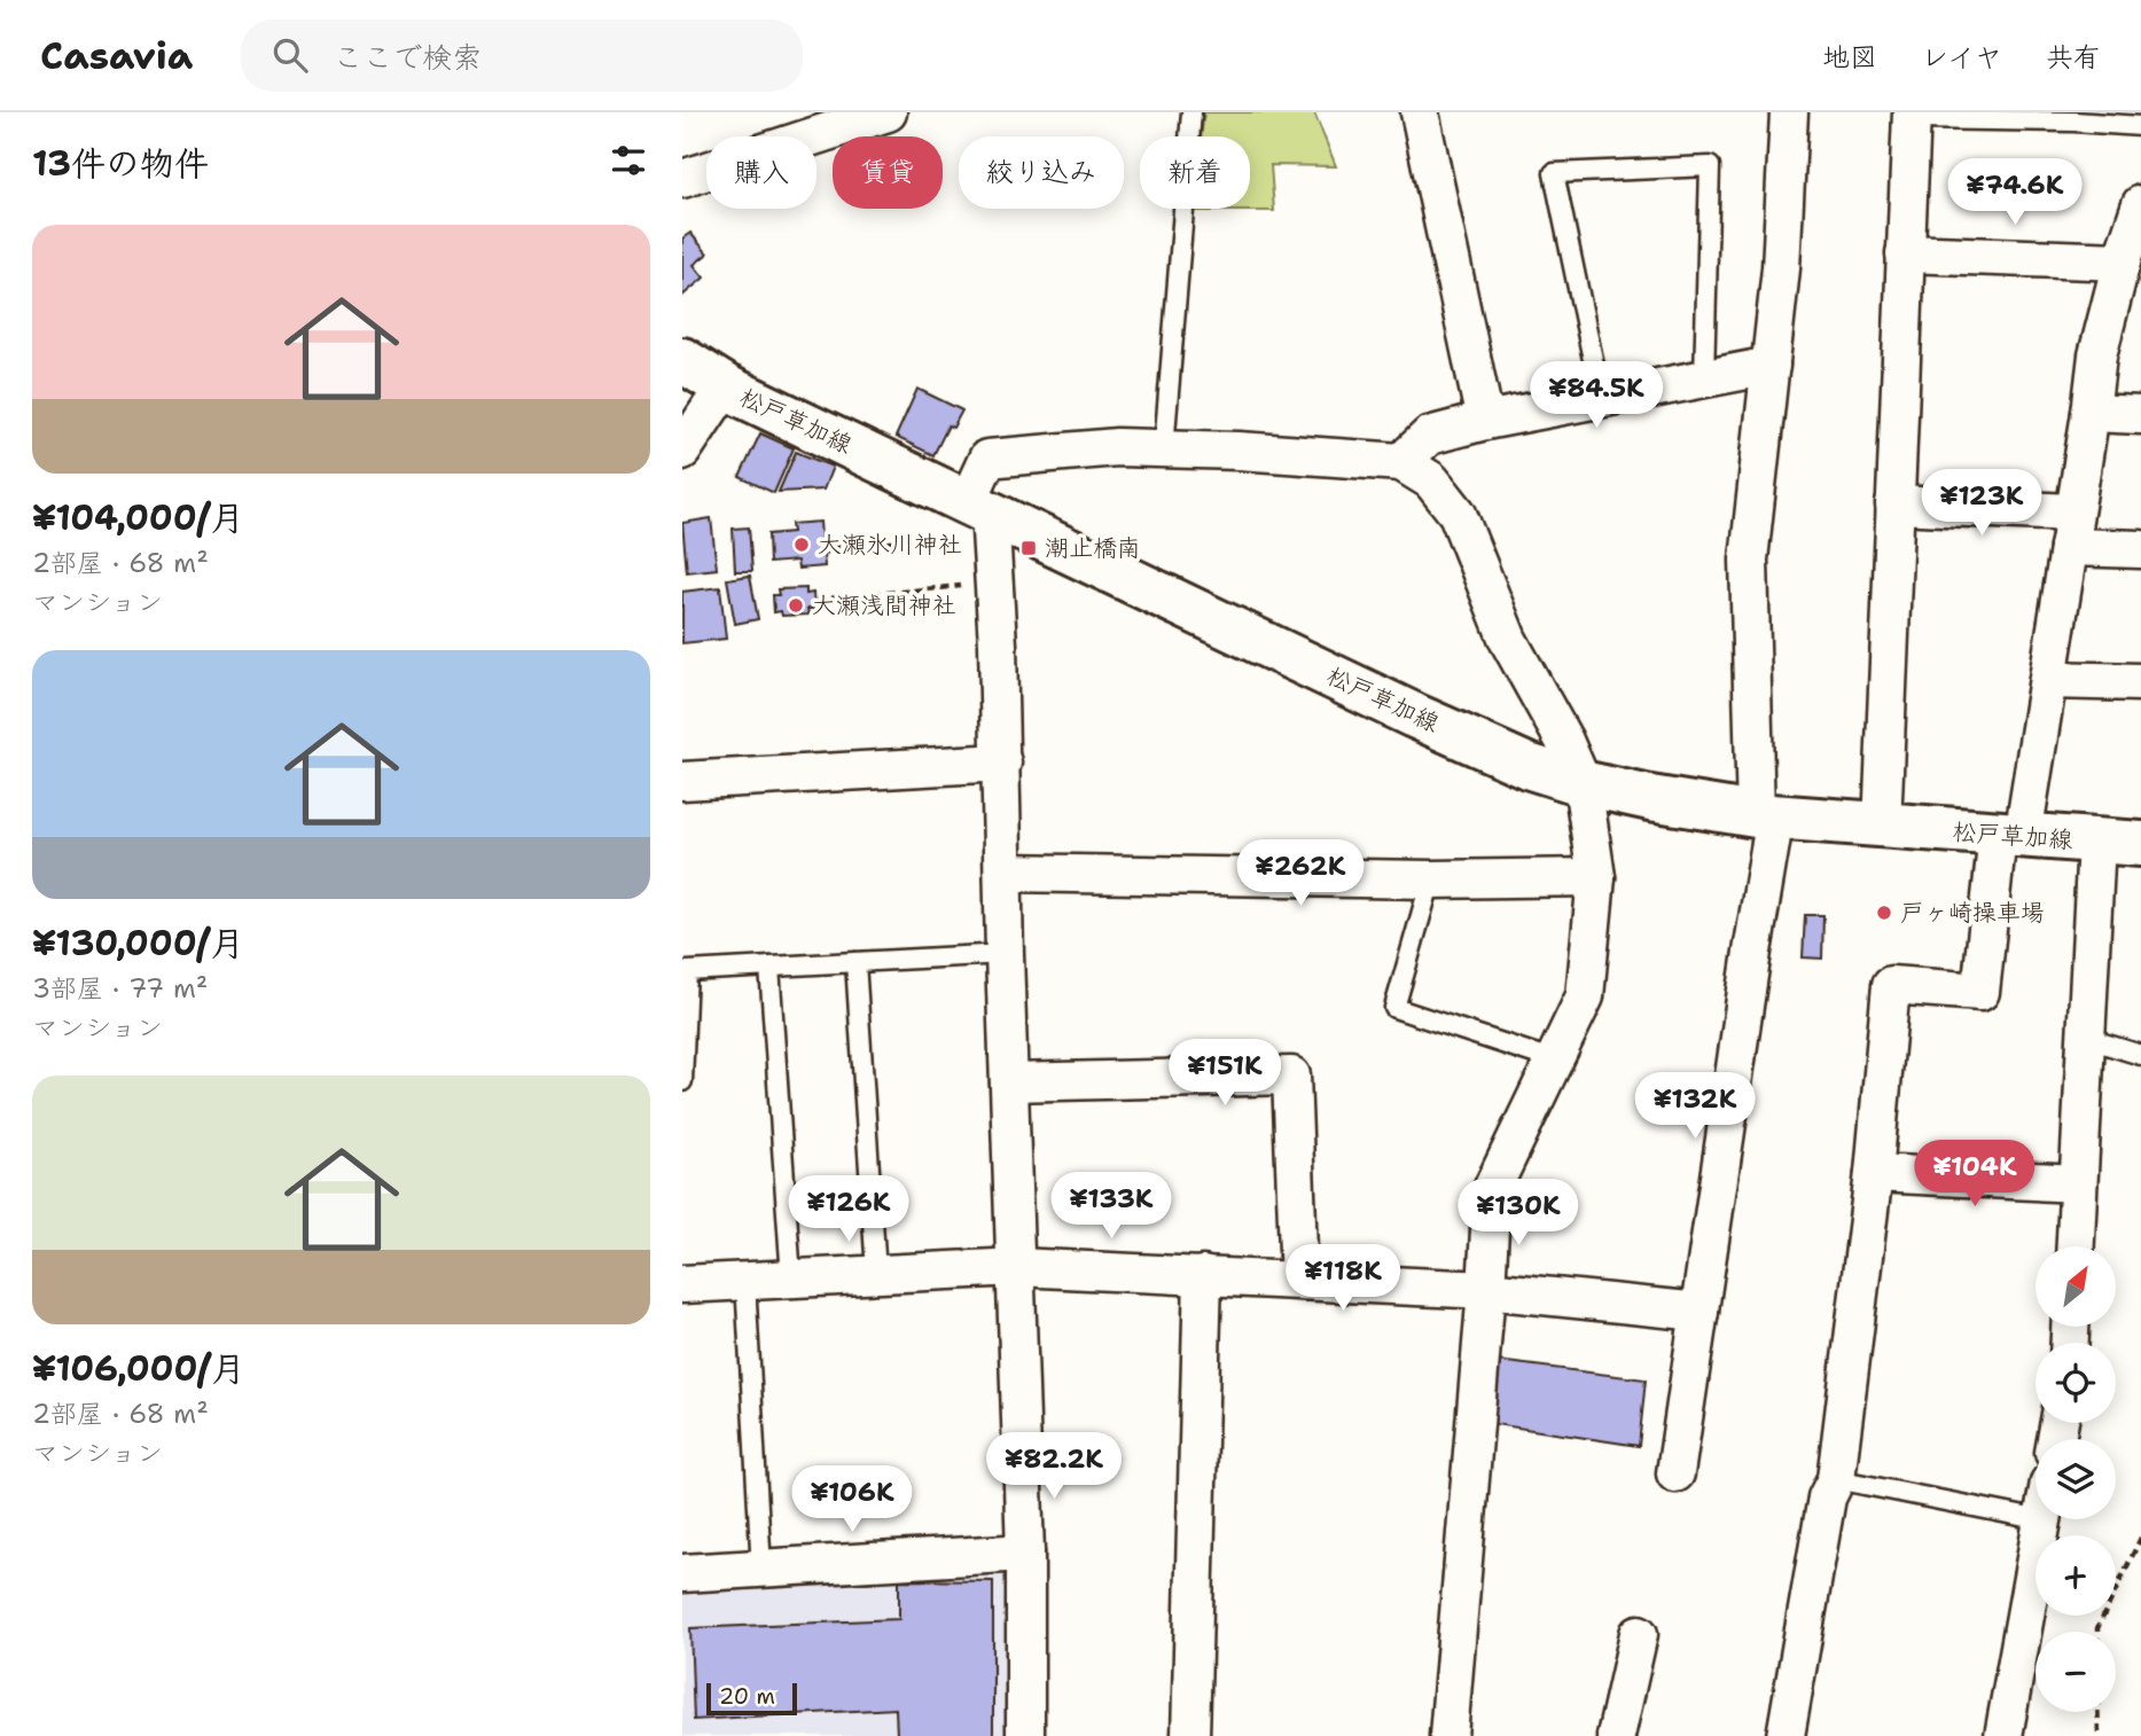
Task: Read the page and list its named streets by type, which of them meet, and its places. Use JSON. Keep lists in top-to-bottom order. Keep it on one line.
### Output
{"streets":{"main road":["松戸草加線"]},"places":{"other":["大瀬氷川神社","大瀬浅間神社","戸ヶ崎操車場"],"transit":["潮止橋南"]},"scale_bar":"20 m","north":"top right","page":{"header":"Casavia","search":"ここで検索","nav":["地図","レイヤ","共有"],"heading":"13件の物件","chip":["購入","賃貸","絞り込み","新着"],"price":["¥74.6K","¥84.5K","¥123K","¥262K","¥151K","¥132K","¥104K","¥133K","¥126K","¥130K","¥118K","¥82.2K","¥106K"],"list":[{"name":"¥104,000/月","note":"2部屋 · 68 m² · マンション"},{"name":"¥130,000/月","note":"3部屋 · 77 m² · マンション"},{"name":"¥106,000/月","note":"2部屋 · 68 m² · マンション"}],"map_buttons":["+","−"],"scale":"20 m"}}
